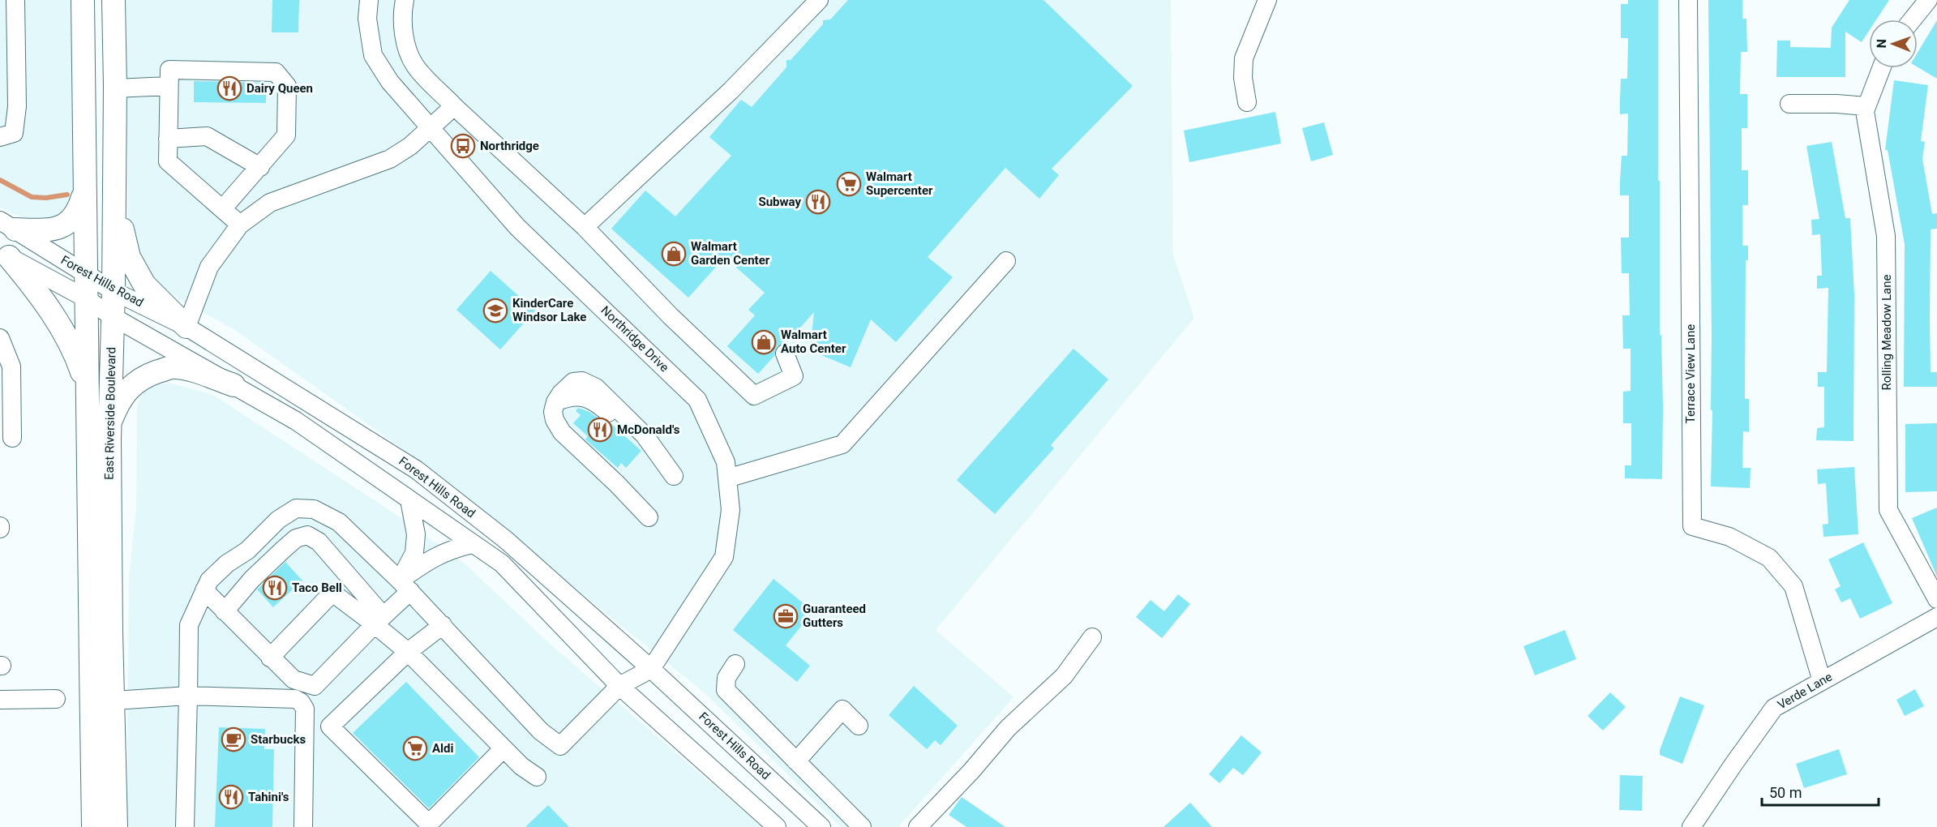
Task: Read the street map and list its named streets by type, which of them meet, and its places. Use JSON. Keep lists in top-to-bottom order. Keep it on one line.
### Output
{"streets":{"main road":["East Riverside Boulevard"],"street":["Forest Hills Road","Rolling Meadow Lane","Northridge Drive","Terrace View Lane","Verde Lane"]},"crossings":[["Forest Hills Road","Northridge Drive"],["Forest Hills Road","East Riverside Boulevard"],["Terrace View Lane","Verde Lane"]],"places":{"restaurant":["Dairy Queen","Subway","McDonald's","Taco Bell","Tahini's"],"bus stop":["Northridge"],"supermarket":["Walmart Supercenter","Aldi"],"shop":["Walmart Garden Center","Walmart Auto Center"],"school or university":["KinderCare Windsor Lake"],"office":["Guaranteed Gutters"],"cafe":["Starbucks"]},"scale_bar":"50 m","north":"left"}
